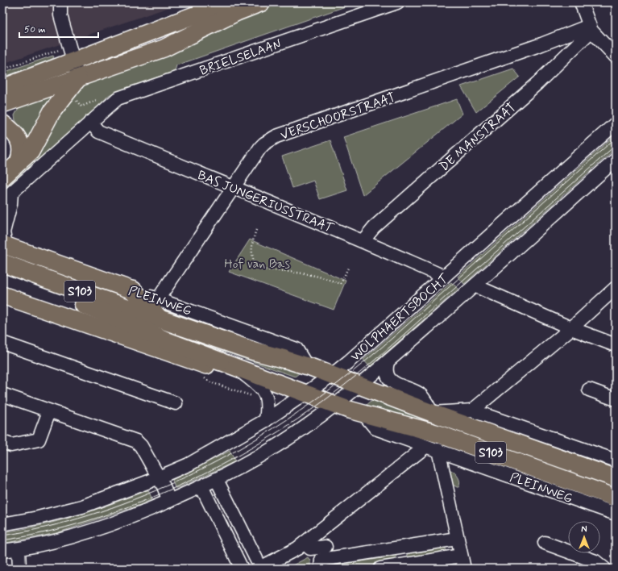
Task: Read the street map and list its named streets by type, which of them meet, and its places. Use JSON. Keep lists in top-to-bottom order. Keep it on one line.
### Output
{"streets":{"highway":["S103","PLEINWEG"],"street":["BRIELSELAAN","VERSCHOORSTRAAT","DE MANSTRAAT","BAS JUNGERIUSSTRAAT","WOLPHAERTSBOCHT"]},"crossings":[["BRIELSELAAN","BAS JUNGERIUSSTRAAT"],["BRIELSELAAN","PLEINWEG"],["VERSCHOORSTRAAT","DE MANSTRAAT"],["VERSCHOORSTRAAT","BAS JUNGERIUSSTRAAT"],["VERSCHOORSTRAAT","PLEINWEG"],["DE MANSTRAAT","BAS JUNGERIUSSTRAAT"],["BAS JUNGERIUSSTRAAT","WOLPHAERTSBOCHT"],["PLEINWEG","WOLPHAERTSBOCHT"]],"parks":["Hof van Bas"],"scale_bar":"50 m","north":"top"}
